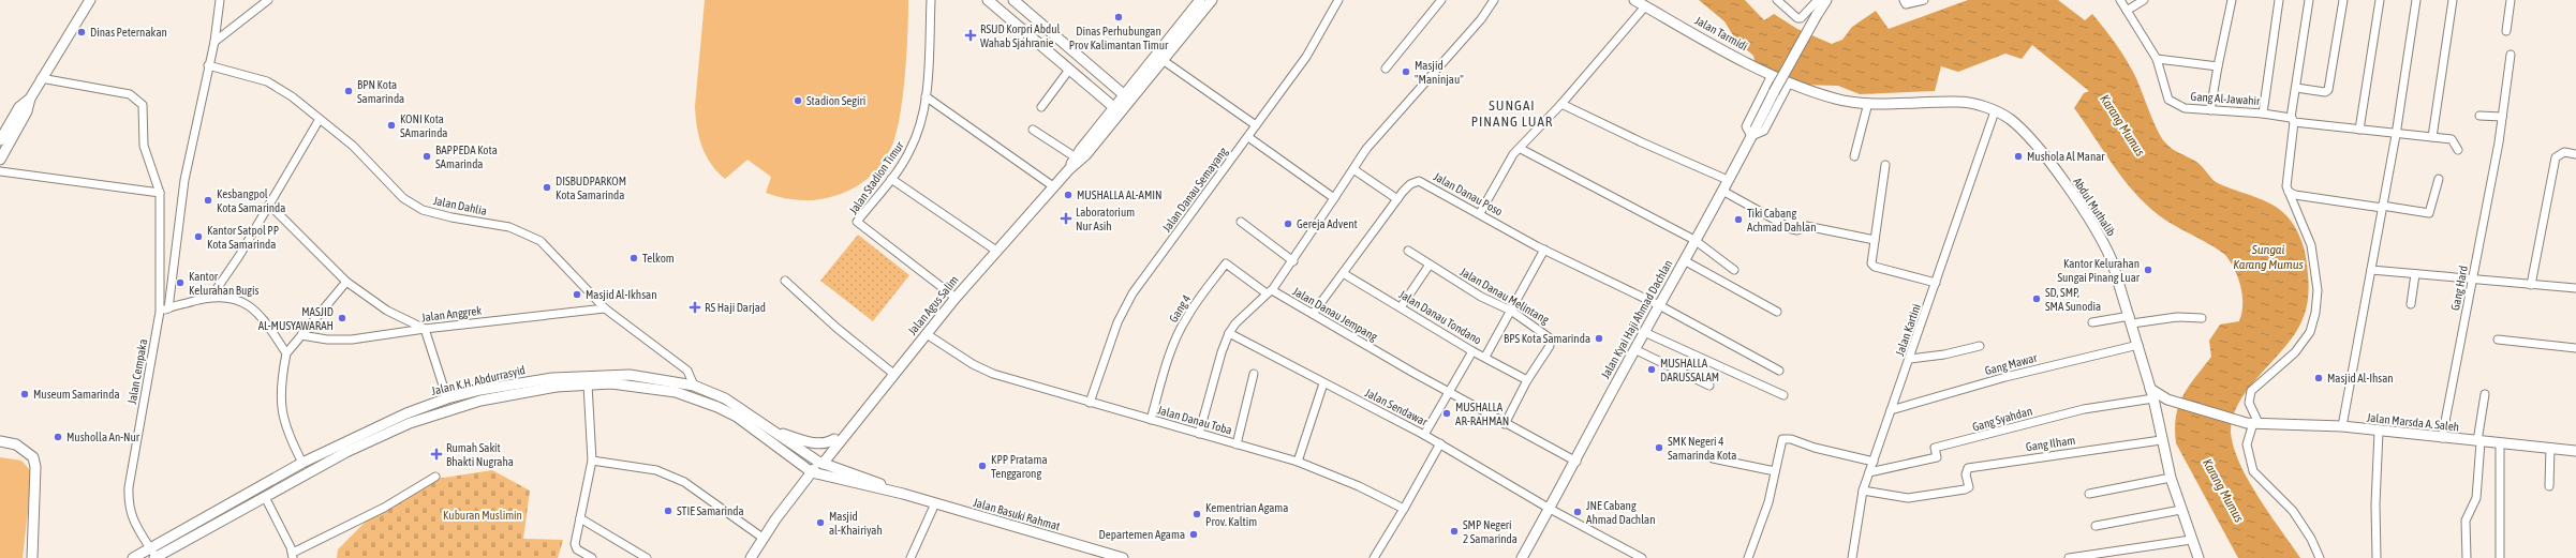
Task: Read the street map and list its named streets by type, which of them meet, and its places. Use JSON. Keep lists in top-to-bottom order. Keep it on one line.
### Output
{"streets":{"street":["Jalan Tarmidi","Gang Al-Jawahir","Jalan Stadion Timur","Jalan Danau Semayang","Jalan Danau Poso","Jalan Dahlia","Abdul Muthalib","Gang Hard","Jalan Danau Melintang","Jalan Agus Salim","Gang 4","Jalan Anggrek","Jalan Danau Jempang","Jalan Danau Tondano","Jalan Kyai Haji Ahmad Dachlan","Jalan Kartini","Gang Mawar","Jalan Cempaka","Jalan K.H. Abdurrasyid","Jalan Sendawar","Gang Syahdan","Jalan Danau Toba","Jalan Marsda A. Saleh","Gang Ilham","Jalan Basuki Rahmat"]},"crossings":[["Jalan Tarmidi","Abdul Muthalib"],["Jalan Stadion Timur","Jalan Agus Salim"],["Jalan Danau Semayang","Jalan Danau Toba"],["Jalan Danau Poso","Jalan Danau Jempang"],["Jalan Danau Poso","Jalan Danau Tondano"],["Jalan Danau Poso","Jalan Kyai Haji Ahmad Dachlan"],["Jalan Dahlia","Jalan Anggrek"],["Jalan Dahlia","Jalan K.H. Abdurrasyid"],["Abdul Muthalib","Jalan Kartini"],["Abdul Muthalib","Gang Mawar"],["Abdul Muthalib","Gang Syahdan"],["Abdul Muthalib","Jalan Marsda A. Saleh"],["Abdul Muthalib","Gang Ilham"],["Gang Hard","Jalan Marsda A. Saleh"],["Jalan Danau Melintang","Jalan Danau Jempang"],["Jalan Danau Melintang","Jalan Danau Tondano"],["Jalan Agus Salim","Jalan K.H. Abdurrasyid"],["Jalan Agus Salim","Jalan Danau Toba"],["Jalan Agus Salim","Jalan Basuki Rahmat"],["Gang 4","Jalan Danau Jempang"],["Gang 4","Jalan Danau Toba"],["Jalan Danau Jempang","Jalan Kyai Haji Ahmad Dachlan"],["Jalan Kyai Haji Ahmad Dachlan","Jalan Sendawar"],["Jalan Kartini","Gang Mawar"],["Jalan Kartini","Gang Syahdan"],["Jalan Kartini","Gang Ilham"],["Jalan Cempaka","Jalan K.H. Abdurrasyid"],["Jalan K.H. Abdurrasyid","Jalan Basuki Rahmat"],["Gang Syahdan","Jalan Marsda A. Saleh"]],"districts":["SUNGAI PINANG LUAR"],"water":["Karang Mumus","Sungai Karang Mumus"],"parks":["Kuburan Muslimin"],"places":{"other":["Dinas Perhubungan Prov Kalimantan Timur","Dinas Peternakan","Masjid \"Maninjau\"","BPN Kota Samarinda","Stadion Segiri","KONI Kota SAmarinda","BAPPEDA Kota SAmarinda","Mushola Al Manar","DISBUDPARKOM Kota Samarinda","MUSHALLA AL-AMIN","Kesbangpol Kota Samarinda","Tiki Cabang Achmad Dahlan","Gereja Advent","Kantor Satpol PP Kota Samarinda","Telkom","Kantor Kelurahan Sungai Pinang Luar","Kantor Kelurahan Bugis","Masjid Al-Ikhsan","SD, SMP, SMA Sunodia","MASJID AL-MUSYAWARAH","BPS Kota Samarinda","MUSHALLA DARUSSALAM","Masjid Al-Ihsan","Museum Samarinda","MUSHALLA AR-RAHMAN","Musholla An-Nur","SMK Negeri 4 Samarinda Kota","KPP Pratama Tenggarong","STIE Samarinda","JNE Cabang Ahmad Dachlan","Kementrian Agama Prov. Kaltim","Masjid al-Khairiyah","SMP Negeri 2 Samarinda","Departemen Agama"],"health":["RSUD Korpri Abdul Wahab Sjahranie","Laboratorium Nur Asih","RS Haji Darjad","Rumah Sakit Bhakti Nugraha"]}}
